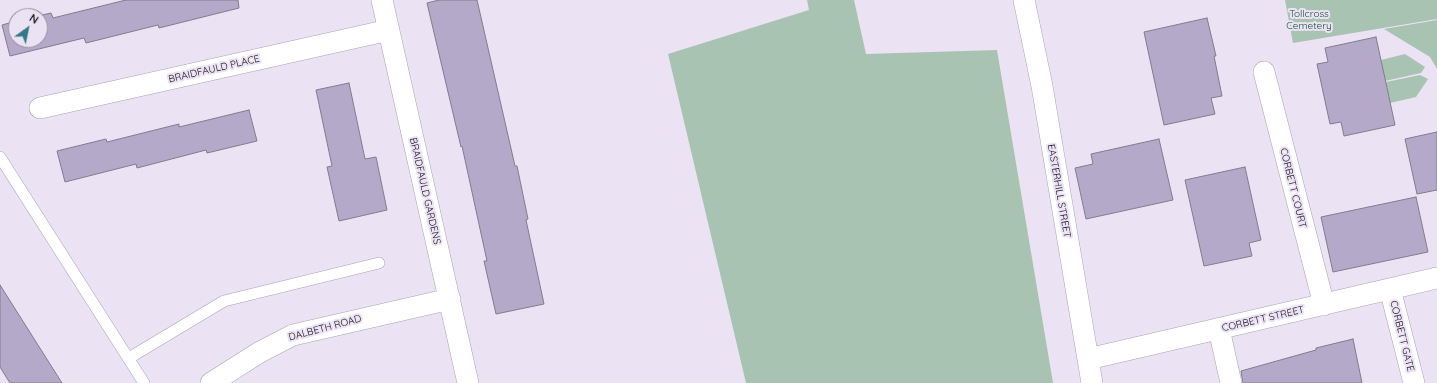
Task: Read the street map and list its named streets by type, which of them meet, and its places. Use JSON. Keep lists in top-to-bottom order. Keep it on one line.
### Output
{"streets":{"street":["BRAIDFAULD PLACE","CORBETT COURT","BRAIDFAULD GARDENS","EASTERHILL STREET","CORBETT STREET","DALBETH ROAD","CORBETT GATE"]},"crossings":[["BRAIDFAULD PLACE","BRAIDFAULD GARDENS"],["CORBETT COURT","CORBETT STREET"],["BRAIDFAULD GARDENS","DALBETH ROAD"],["EASTERHILL STREET","CORBETT STREET"],["CORBETT STREET","CORBETT GATE"]],"parks":["Tollcross Cemetery"],"north":"top right"}
